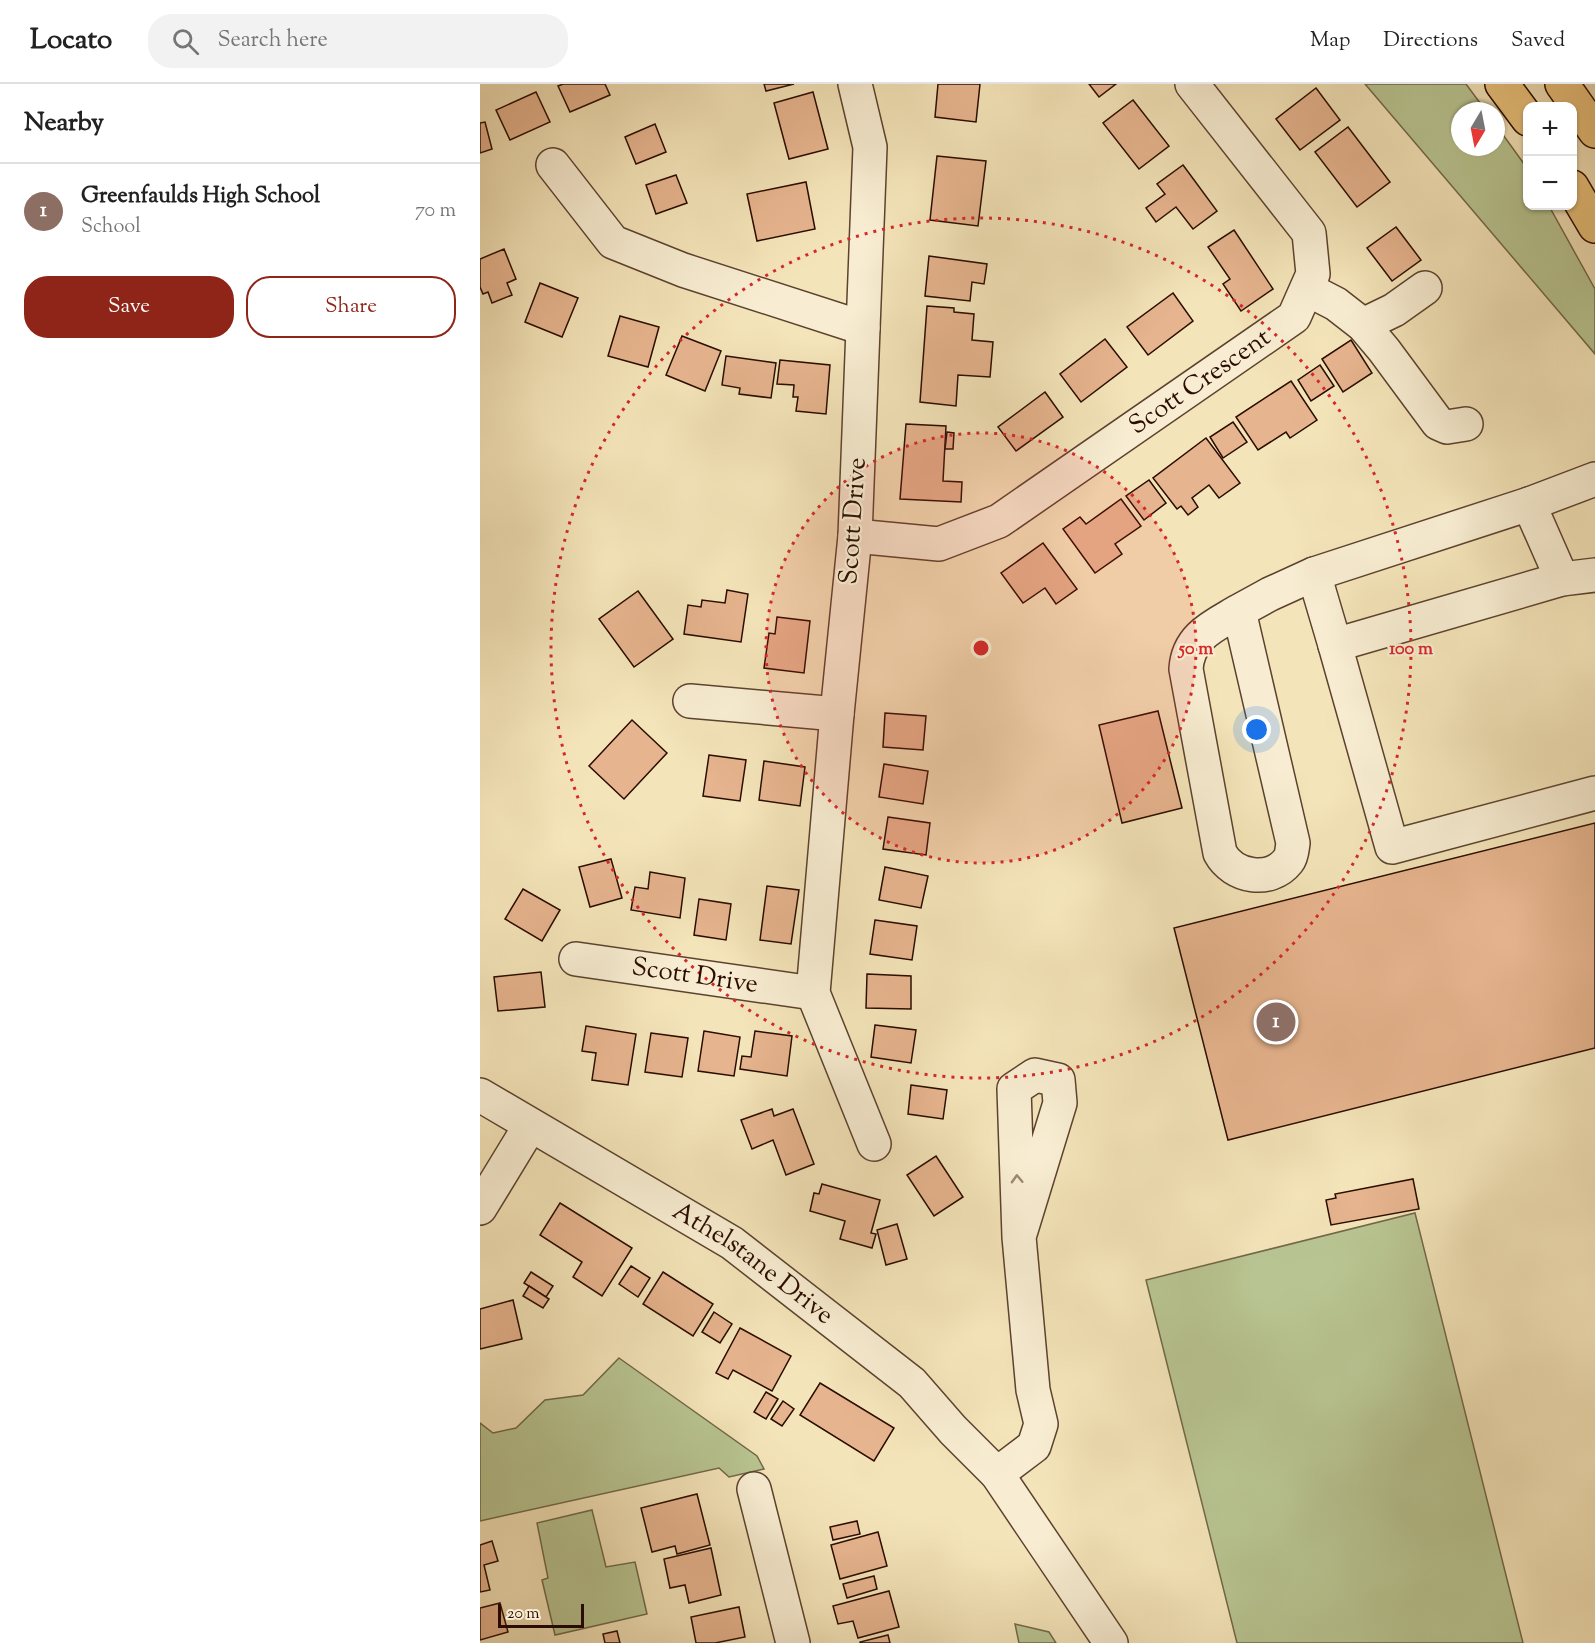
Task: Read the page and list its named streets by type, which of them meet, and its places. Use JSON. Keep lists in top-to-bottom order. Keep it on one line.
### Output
{"streets":{"street":["Scott Crescent","Scott Drive","Athelstane Drive"]},"crossings":[["Scott Crescent","Scott Drive"]],"scale_bar":"20 m","north":"bottom","page":{"header":"Locato","search":"Search here","nav":["Map","Directions","Saved"],"heading":"Nearby","map_buttons":["+","−"],"list":[{"mark":"1","name":"Greenfaulds High School","note":"School","value":"70 m"}],"buttons":["Save","Share"],"pins":"1","scale":"20 m"},"rings":["50 m","100 m"]}
